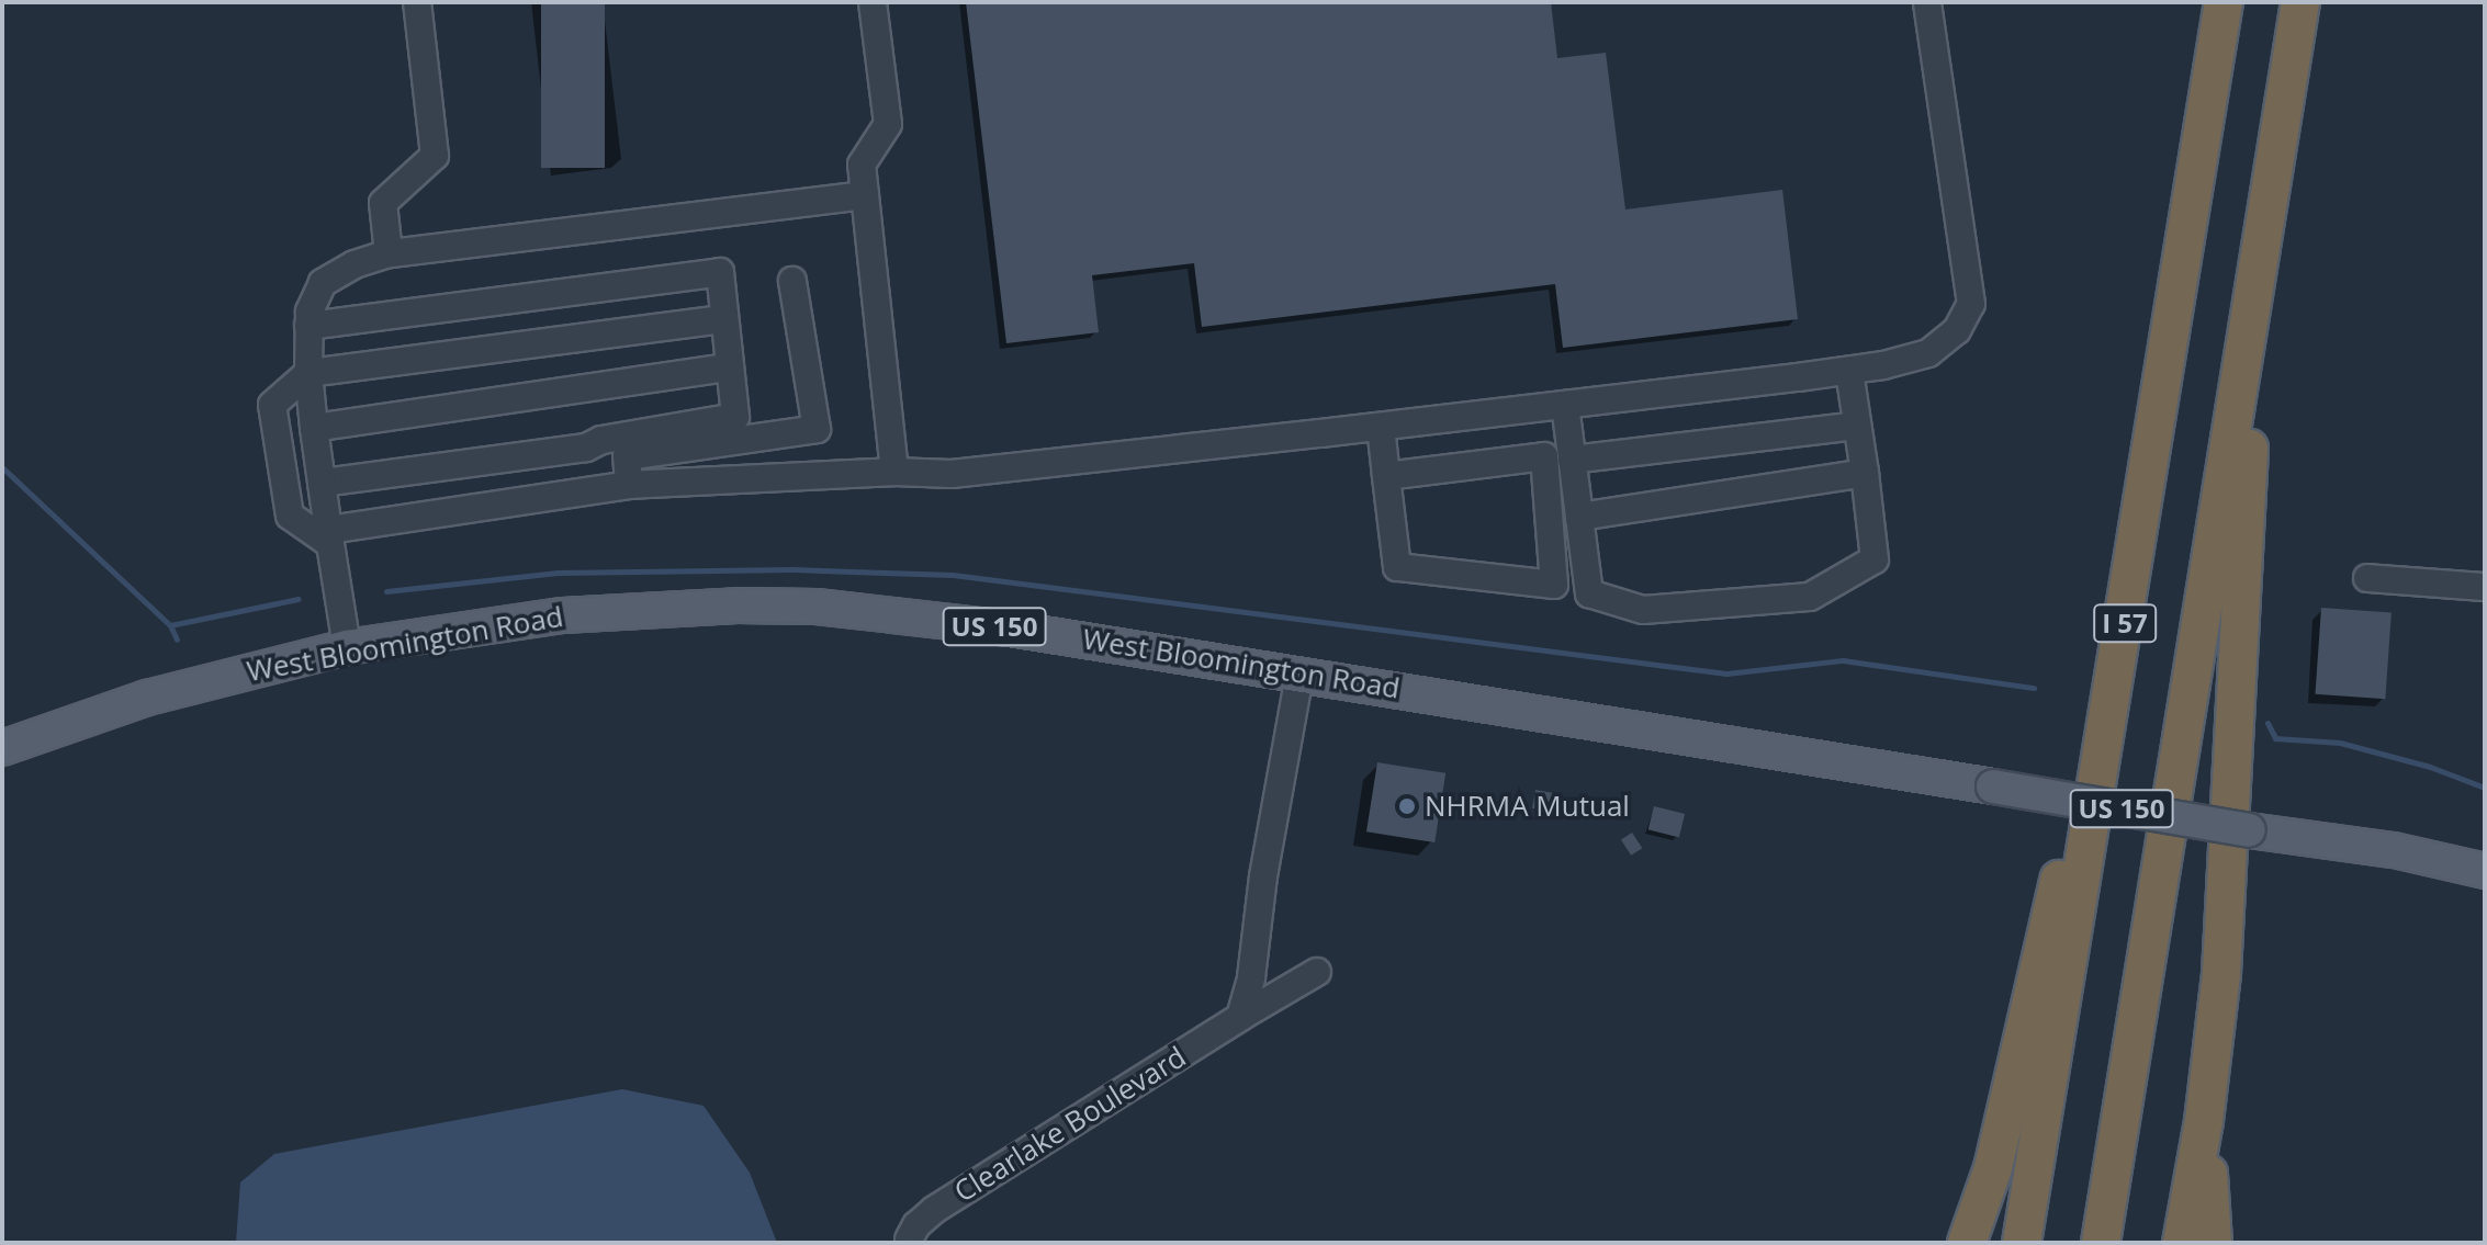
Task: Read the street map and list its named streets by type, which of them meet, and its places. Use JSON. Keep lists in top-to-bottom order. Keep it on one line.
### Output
{"streets":{"highway":["I 57"],"main road":["US 150","West Bloomington Road"],"street":["Clearlake Boulevard"]},"places":["NHRMA Mutual"]}
